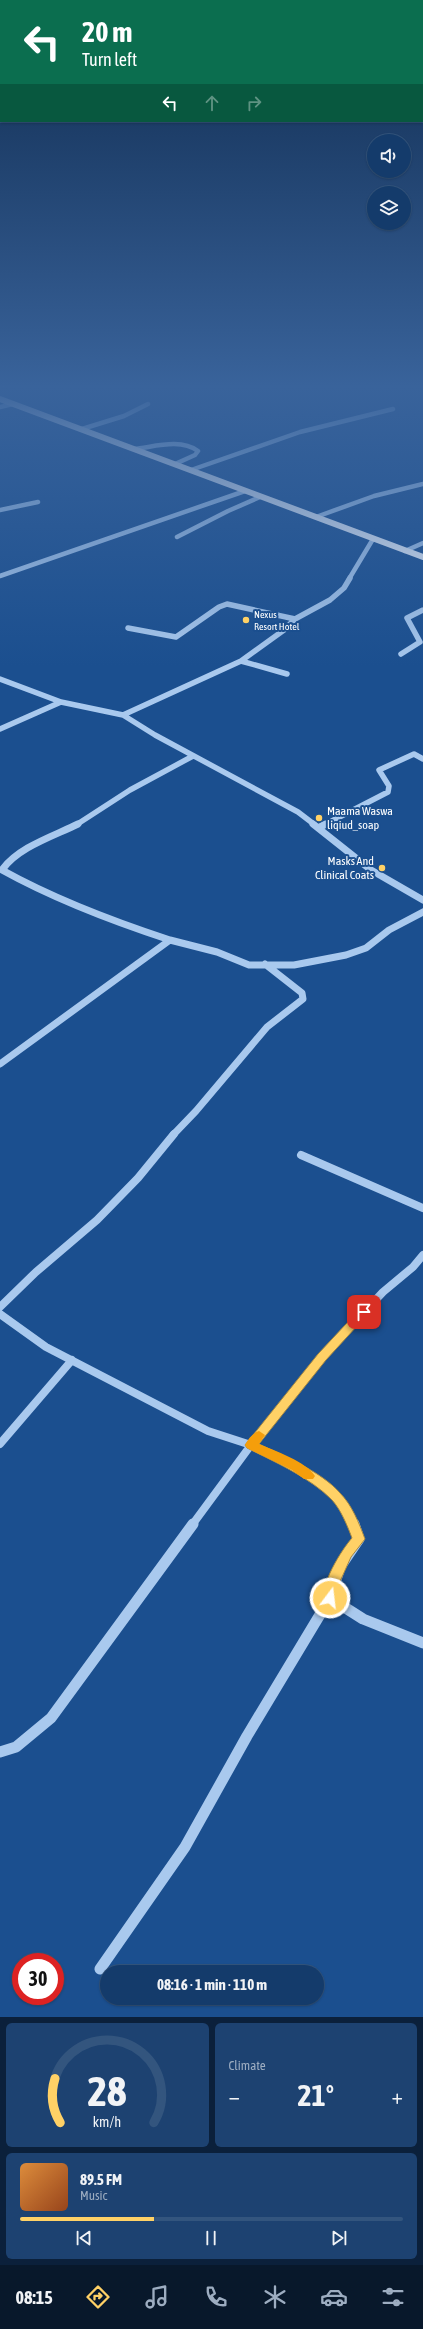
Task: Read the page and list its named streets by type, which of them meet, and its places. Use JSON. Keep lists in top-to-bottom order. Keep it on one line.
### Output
{"places":["Nexus Resort Hotel","Maama Waswa liqiud_soap","Masks And Clinical Coats"],"page":{"turn":["20 m","Turn left"],"limit":"30","trip":"08:16 · 1 min · 110 m","tile":"Climate","heat":["−","21°","+"],"song":["89.5 FM","Music"],"tabs":"08:15","gauge":["28","km/h"]}}
